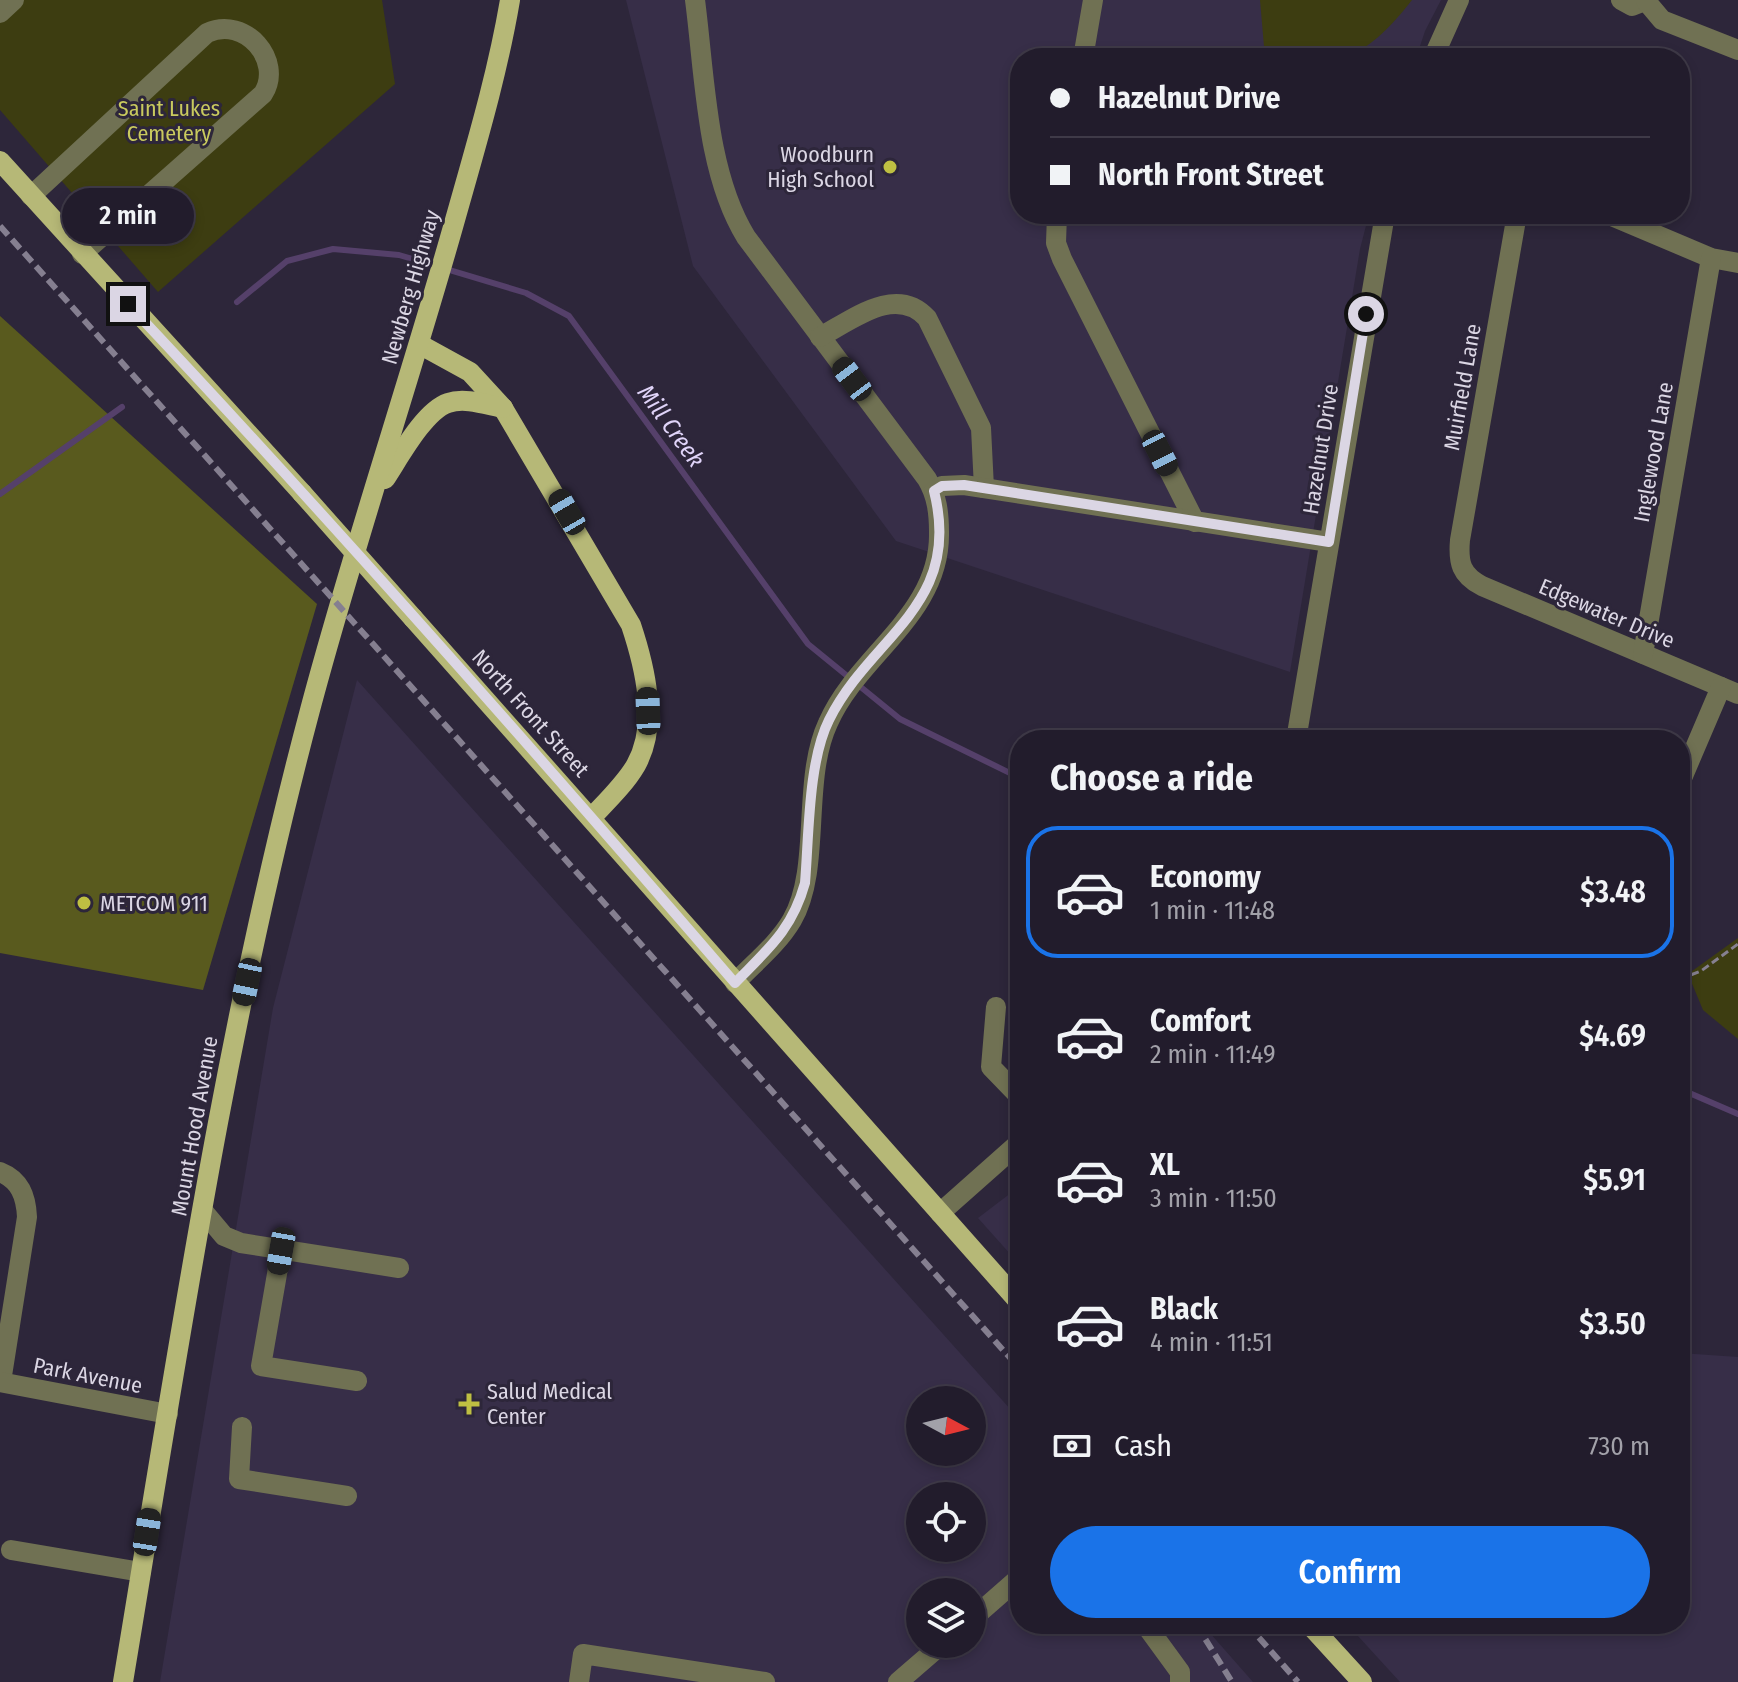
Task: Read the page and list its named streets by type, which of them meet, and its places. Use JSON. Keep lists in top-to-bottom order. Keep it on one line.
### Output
{"streets":{"main road":["Newberg Highway","North Front Street","Mount Hood Avenue"],"street":["Muirfield Lane","Hazelnut Drive","Inglewood Lane","Edgewater Drive","Park Avenue"]},"crossings":[["Newberg Highway","Mount Hood Avenue"],["Muirfield Lane","Edgewater Drive"],["Inglewood Lane","Edgewater Drive"],["Mount Hood Avenue","Park Avenue"]],"water":["Mill Creek"],"parks":["Saint Lukes Cemetery"],"places":{"other":["Woodburn High School","METCOM 911"],"health":["Salud Medical Center"]},"north":"right","page":{"banner":["Hazelnut Drive","North Front Street"],"bubble":"2 min","heading":"Choose a ride","list":[{"name":"Economy","note":"1 min · 11:48","value":"$3.48"},{"name":"Comfort","note":"2 min · 11:49","value":"$4.69"},{"name":"XL","note":"3 min · 11:50","value":"$5.91"},{"name":"Black","note":"4 min · 11:51","value":"$3.50"}],"pay":["Cash","730 m"],"buttons":"Confirm"}}
